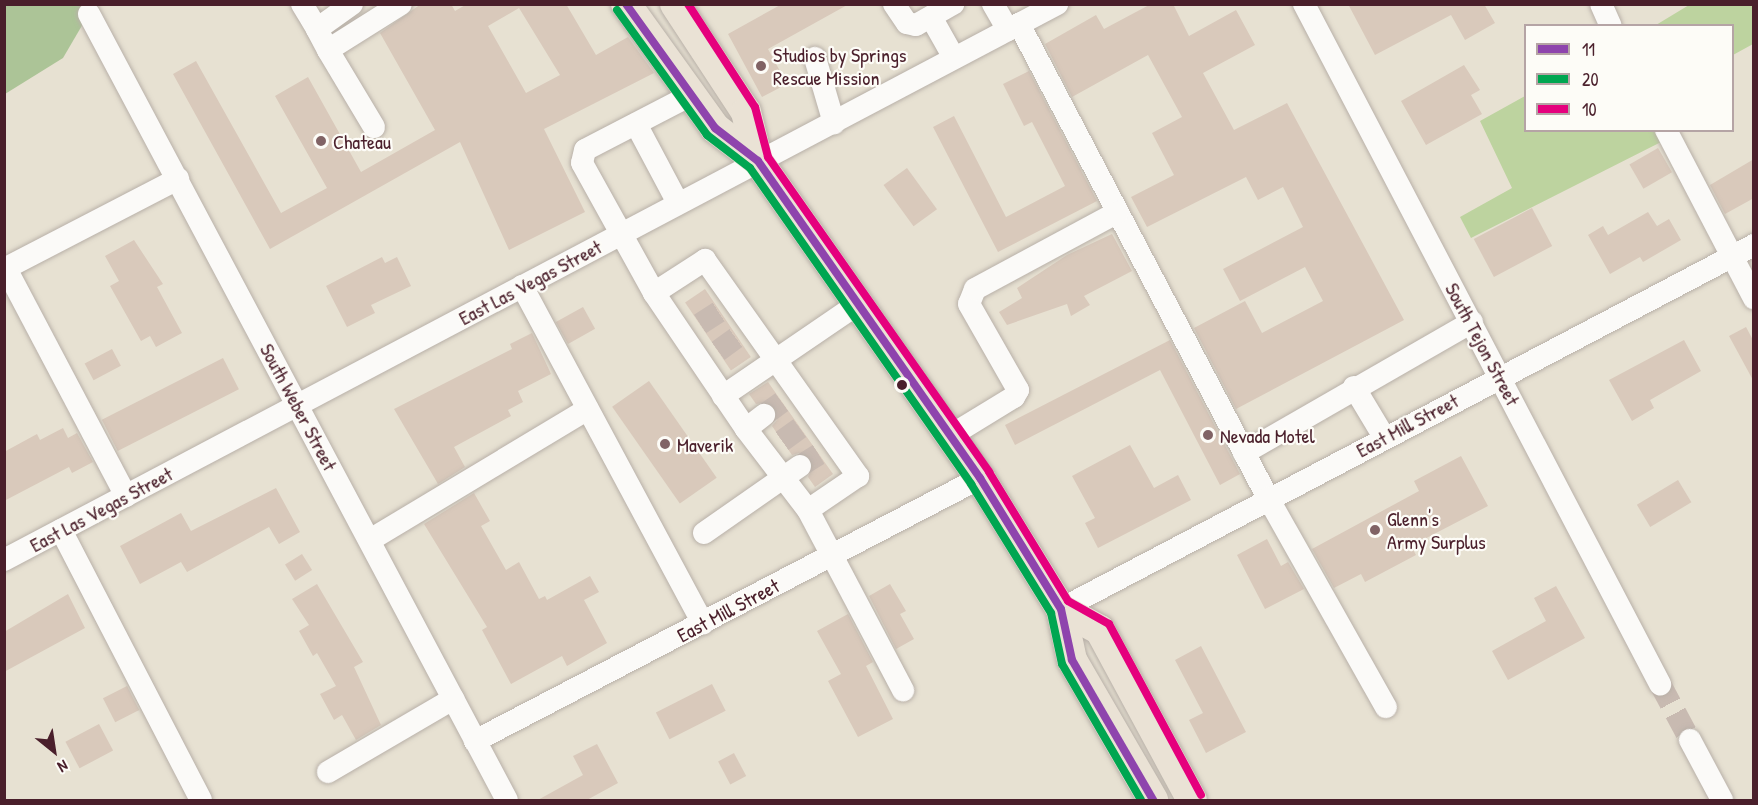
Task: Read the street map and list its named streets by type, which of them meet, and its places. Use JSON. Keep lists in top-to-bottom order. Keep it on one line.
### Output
{"streets":{"street":["East Las Vegas Street","South Tejon Street","South Weber Street","East Mill Street"]},"crossings":[["East Las Vegas Street","South Weber Street"],["South Tejon Street","East Mill Street"],["South Weber Street","East Mill Street"]],"places":["Studios by Springs Rescue Mission","Chateau","Nevada Motel","Maverik","Glenn's Army Surplus"],"lines":["transit line 11","transit line 10","transit line 20"],"legend":["11","20","10"],"north":"bottom right"}
